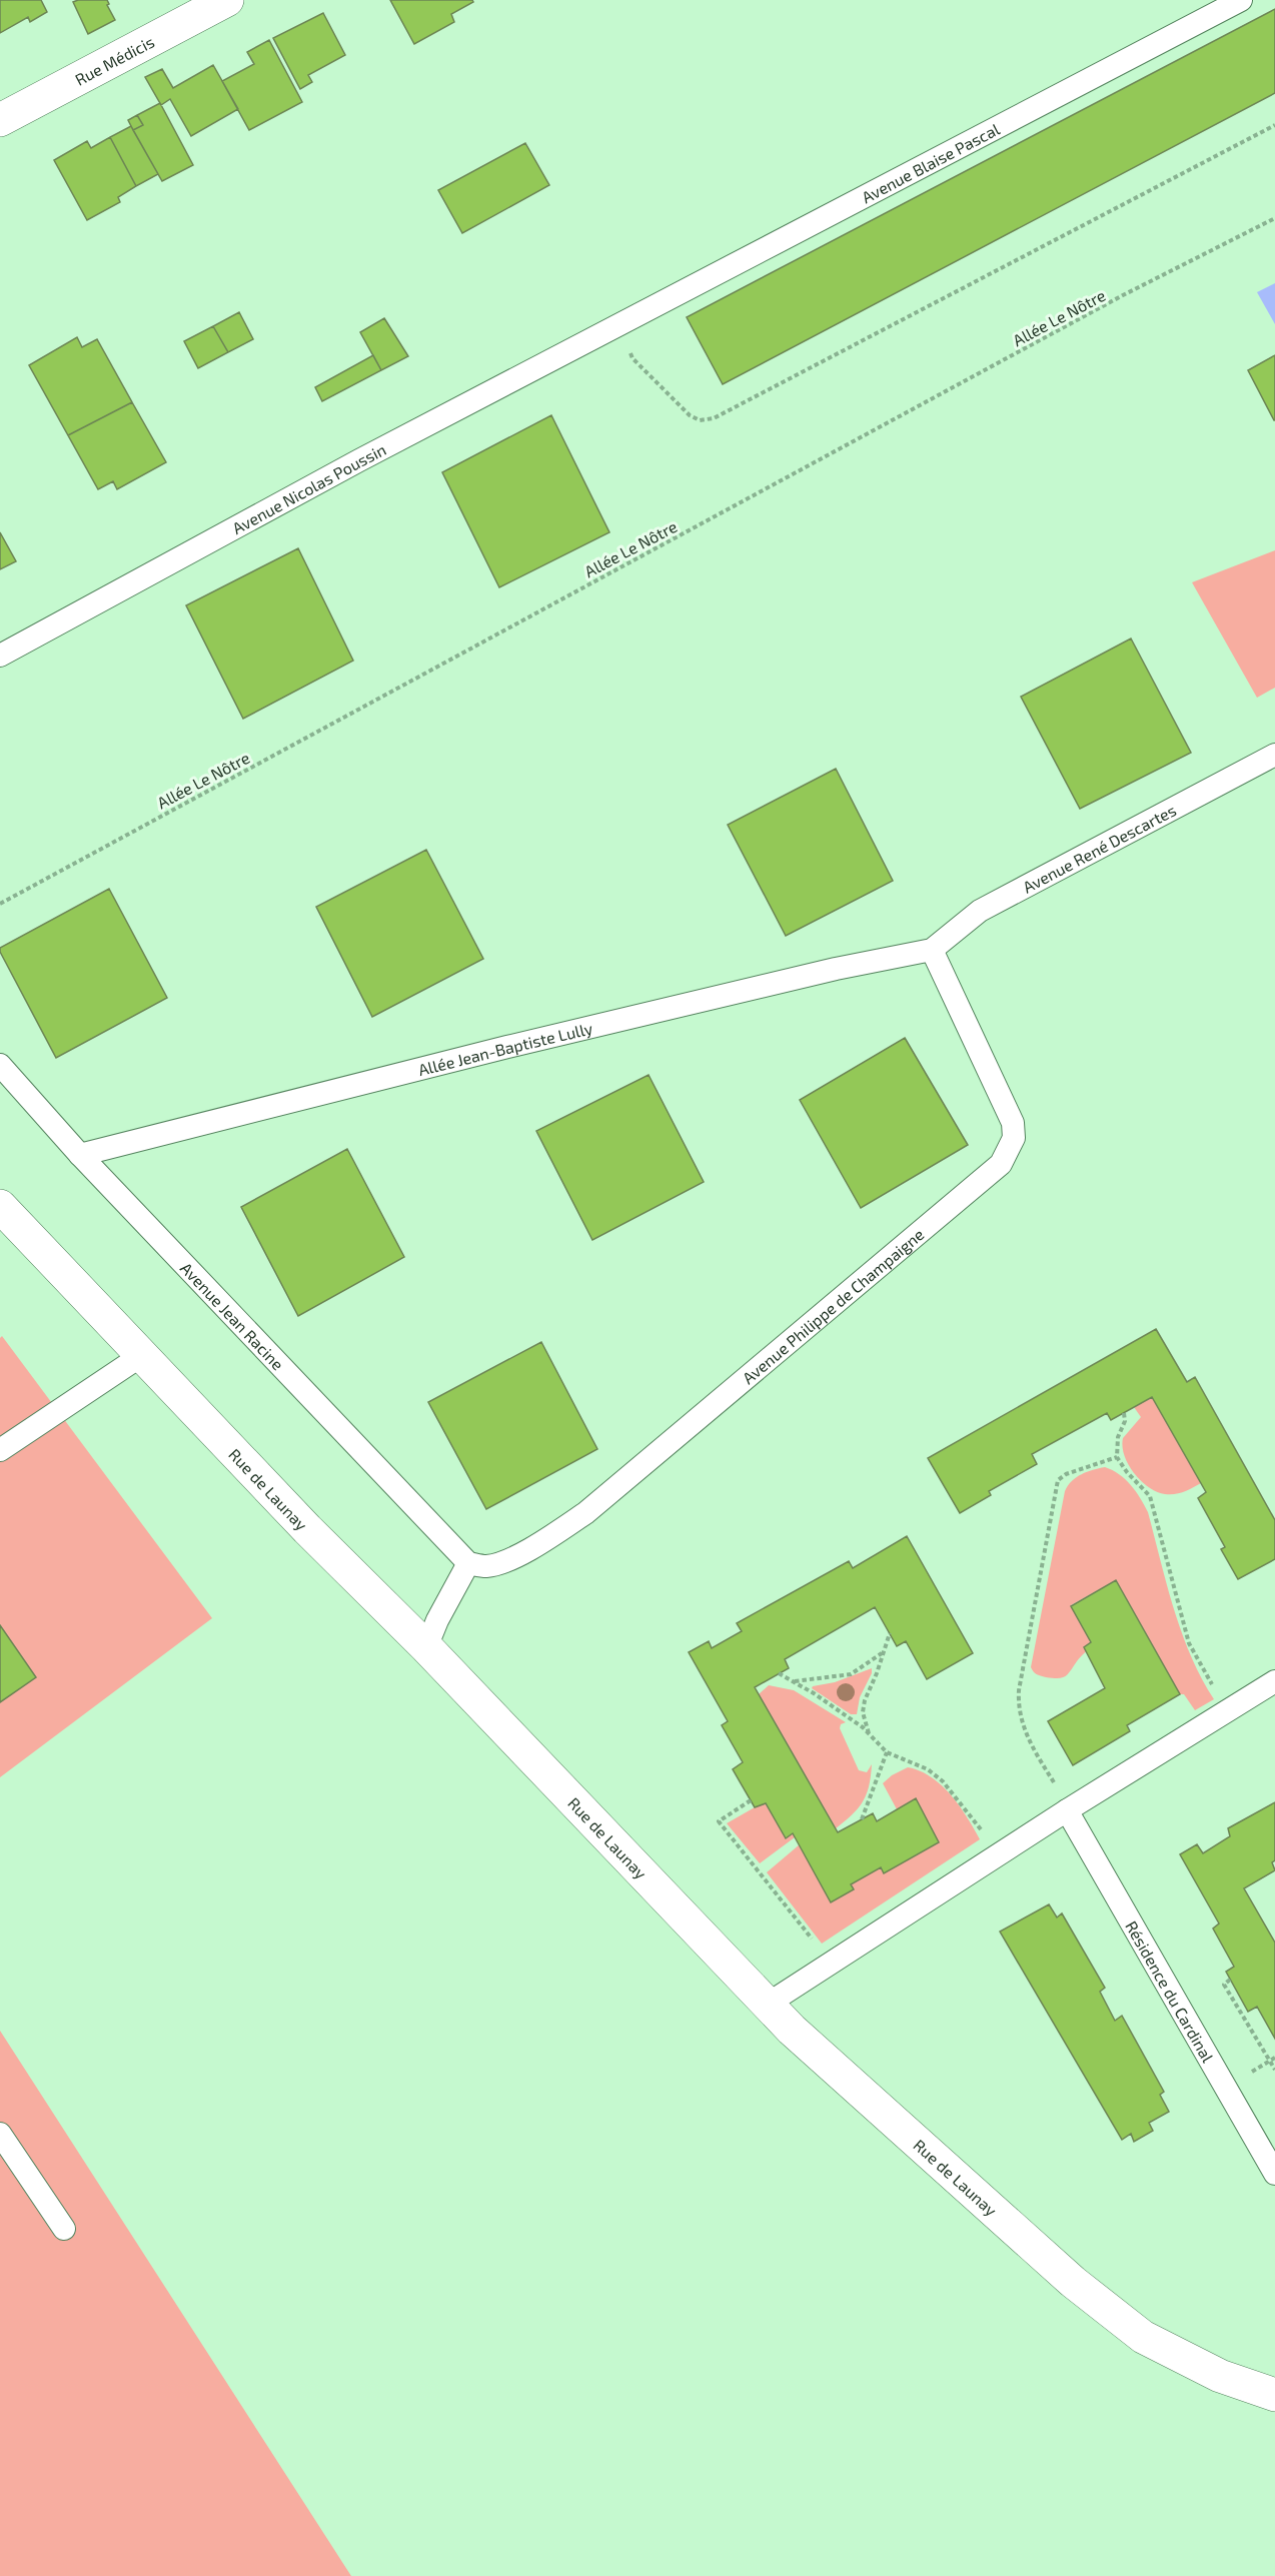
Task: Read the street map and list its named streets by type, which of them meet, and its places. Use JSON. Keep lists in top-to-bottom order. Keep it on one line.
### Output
{"streets":{"street":["Rue Médicis","Rue de Launay"],"lane":["Avenue Blaise Pascal","Avenue Nicolas Poussin","Avenue René Descartes","Allée Jean-Baptiste Lully","Avenue Philippe de Champaigne","Avenue Jean Racine","Résidence du Cardinal"],"path":["Allée Le Nôtre"]},"crossings":[["Avenue Blaise Pascal","Avenue Nicolas Poussin"],["Avenue René Descartes","Allée Jean-Baptiste Lully"],["Avenue René Descartes","Avenue Philippe de Champaigne"],["Allée Jean-Baptiste Lully","Avenue Philippe de Champaigne"],["Allée Jean-Baptiste Lully","Avenue Jean Racine"],["Avenue Philippe de Champaigne","Avenue Jean Racine"]]}
